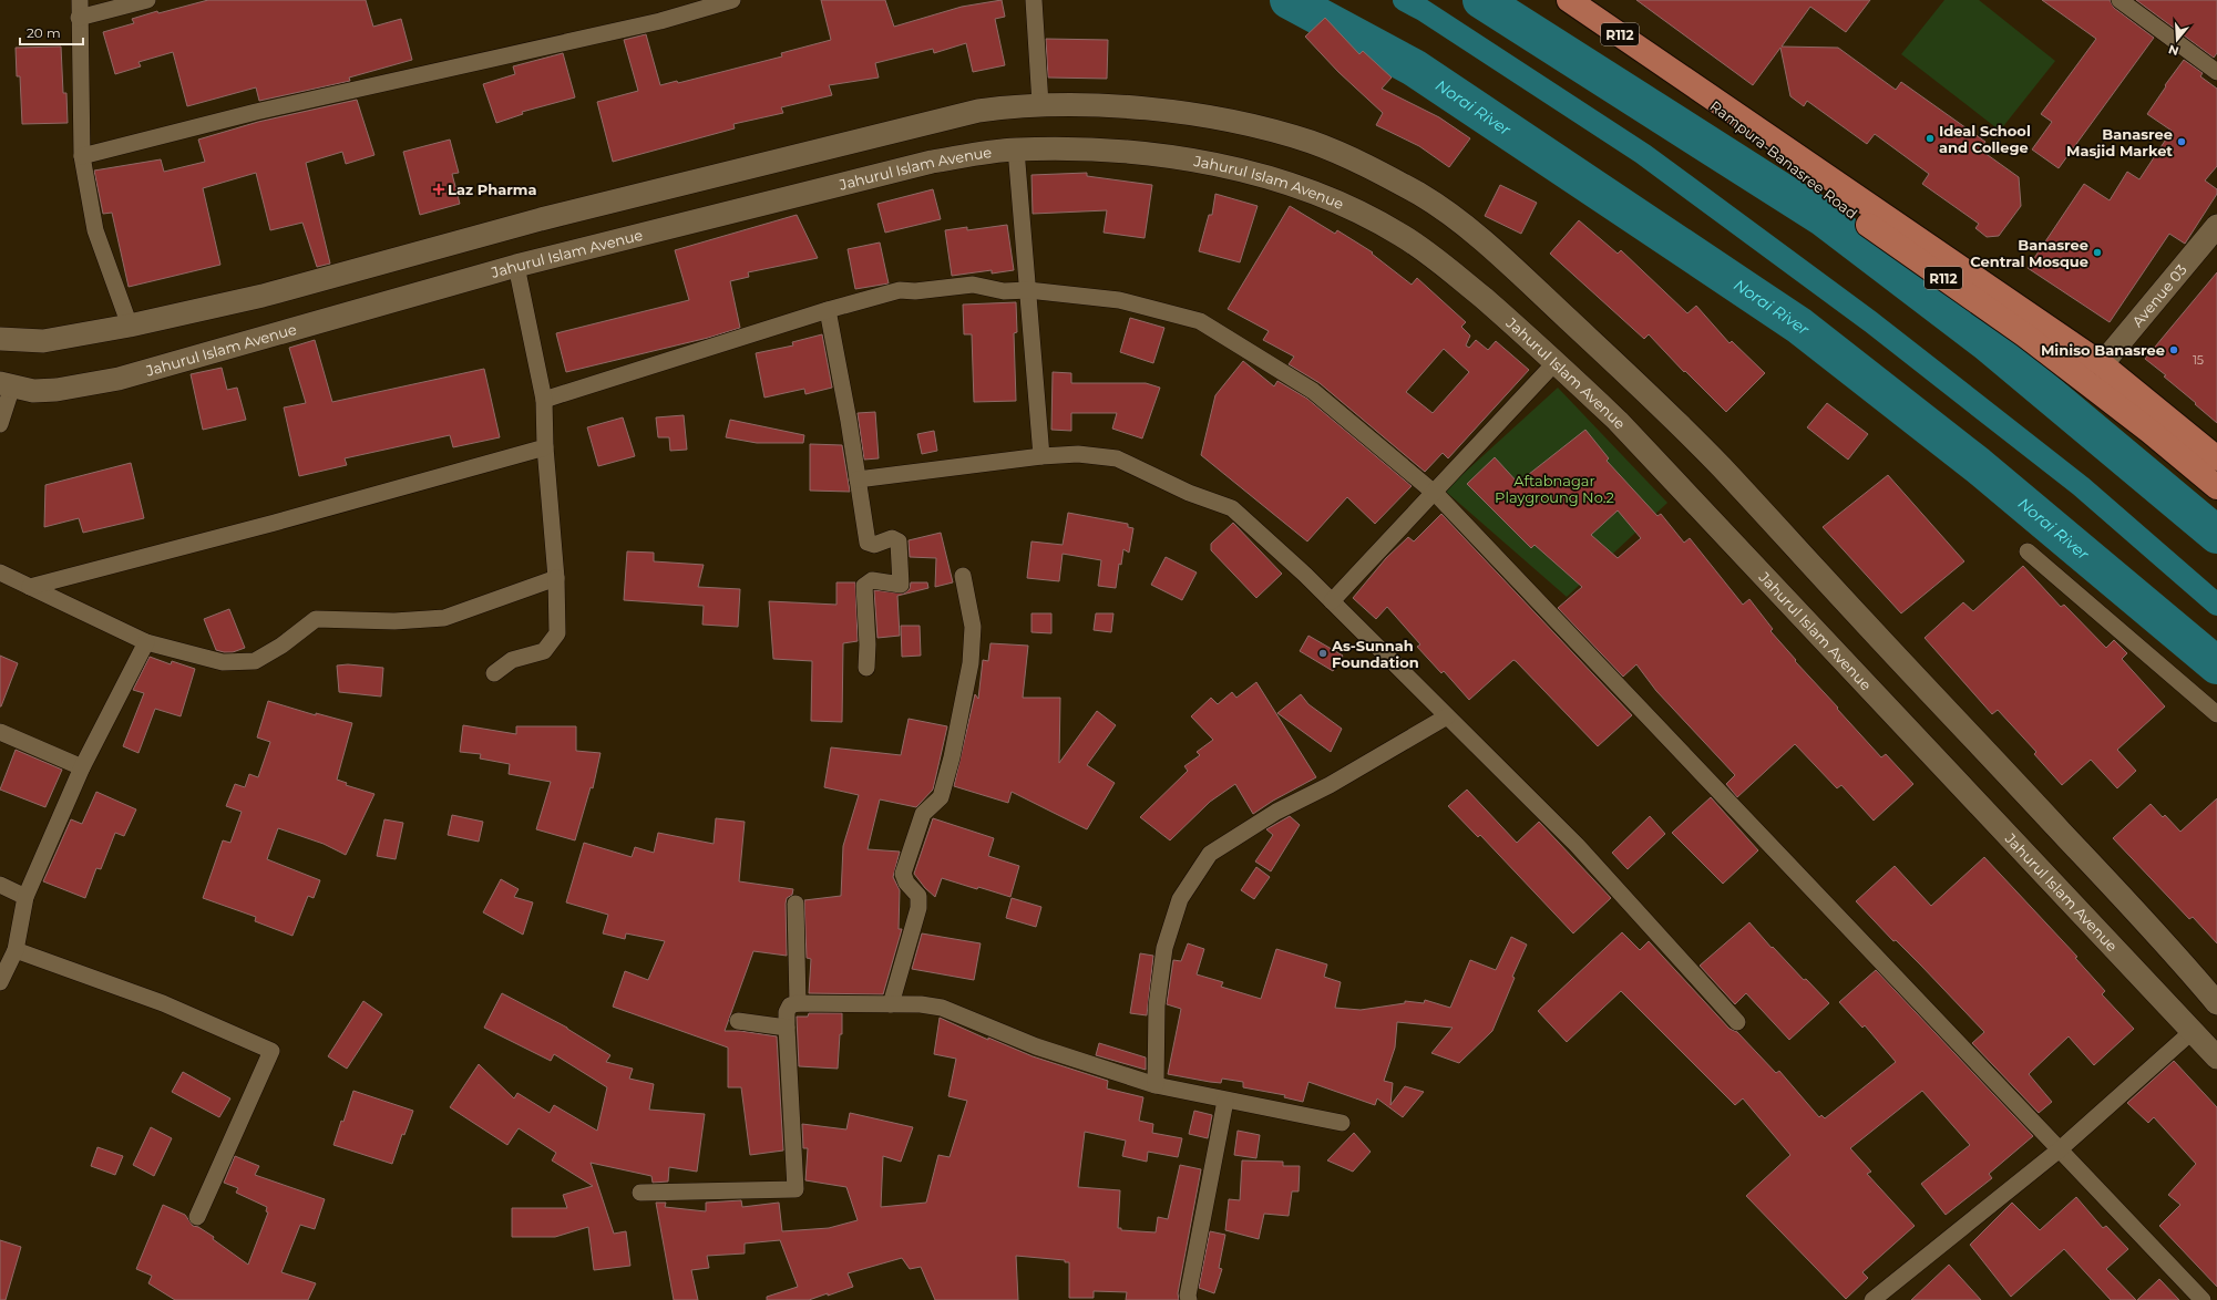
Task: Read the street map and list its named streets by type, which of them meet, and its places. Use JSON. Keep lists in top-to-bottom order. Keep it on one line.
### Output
{"streets":{"main road":["R112","Rampura-Banasree Road"],"street":["Jahurul Islam Avenue","Avenue 03"]},"crossings":[["Rampura-Banasree Road","Avenue 03"]],"water":["Norai River"],"parks":["Aftabnagar Playgroung No.2"],"places":{"other":["Ideal School and College","Banasree Masjid Market","Banasree Central Mosque","Miniso Banasree","As-Sunnah Foundation"],"health":["Laz Pharma"]},"house_numbers":["15"],"scale_bar":"20 m","north":"bottom"}
